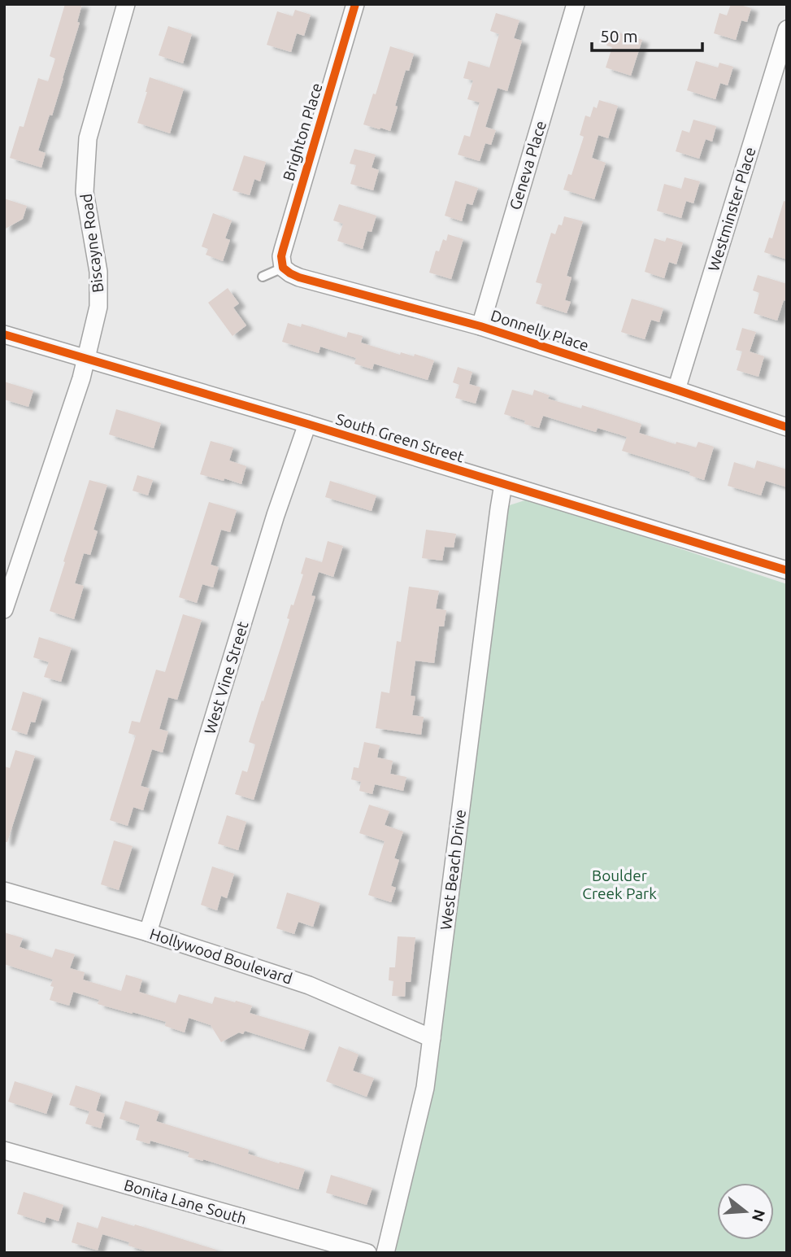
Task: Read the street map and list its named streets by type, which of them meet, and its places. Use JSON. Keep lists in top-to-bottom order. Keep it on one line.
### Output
{"streets":{"street":["Brighton Place","Geneva Place","Westminster Place","Biscayne Road","Donnelly Place","South Green Street","West Vine Street","West Beach Drive","Hollywood Boulevard","Bonita Lane South"]},"crossings":[["Brighton Place","Donnelly Place"],["Geneva Place","Donnelly Place"],["Westminster Place","Donnelly Place"],["Biscayne Road","South Green Street"],["South Green Street","West Vine Street"],["South Green Street","West Beach Drive"],["West Vine Street","Hollywood Boulevard"],["West Beach Drive","Hollywood Boulevard"]],"parks":["Boulder Creek Park"],"scale_bar":"50 m","north":"right"}
